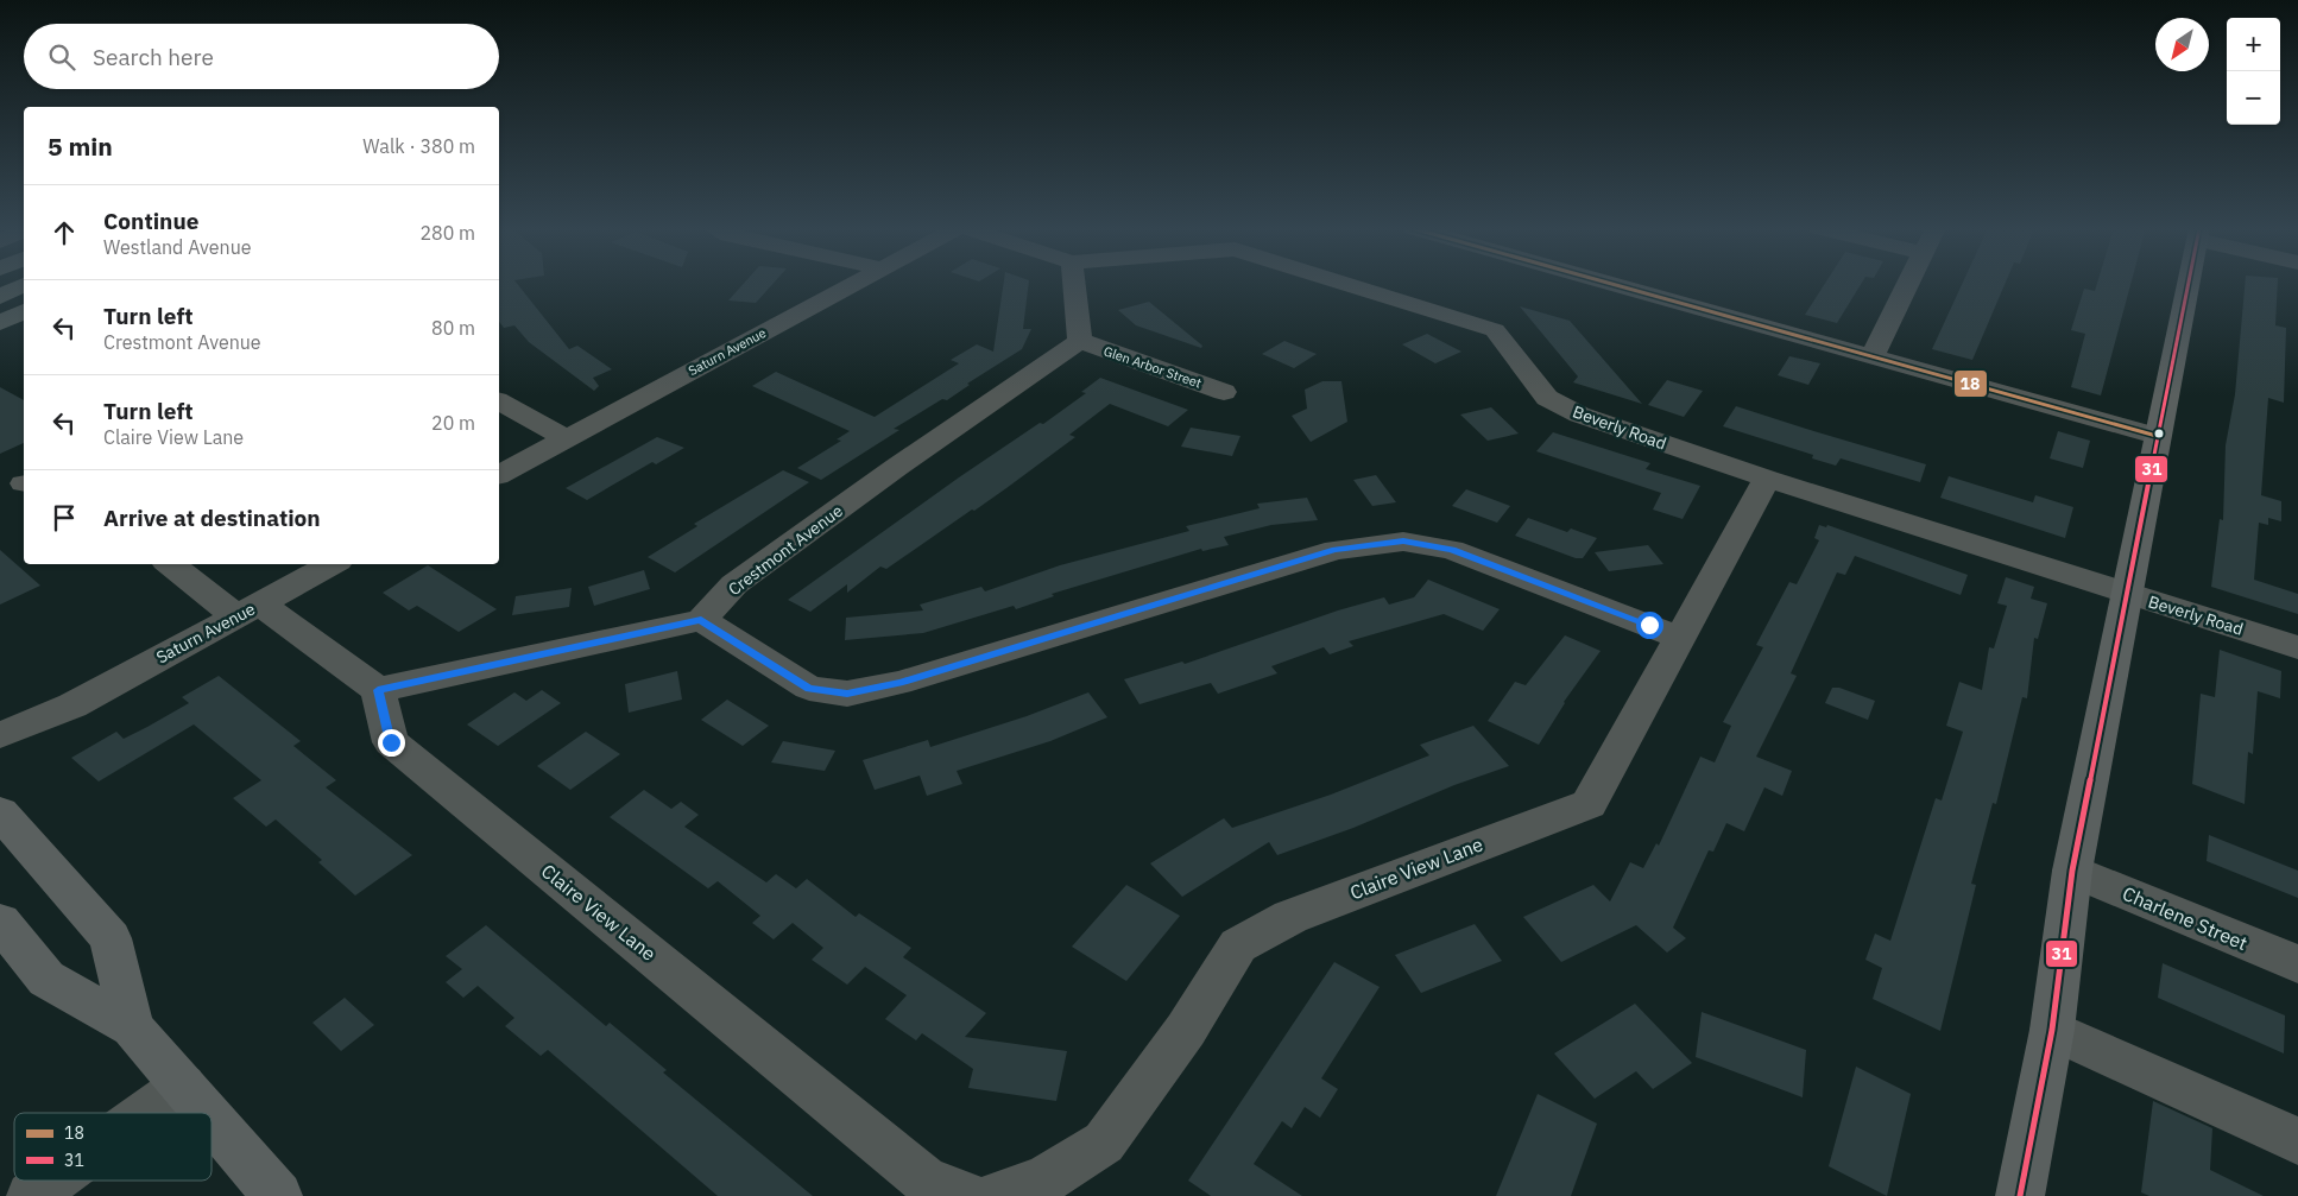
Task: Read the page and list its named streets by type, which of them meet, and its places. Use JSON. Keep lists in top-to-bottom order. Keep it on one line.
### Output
{"streets":{"street":["Saturn Avenue","Glen Arbor Street","Beverly Road","Crestmont Avenue","Claire View Lane","Charlene Street"]},"crossings":[["Glen Arbor Street","Crestmont Avenue"],["Beverly Road","Claire View Lane"]],"lines":["transit line 18","transit line 31"],"legend":["18","31"],"north":"bottom left","page":{"map_buttons":["+","−"],"search":"Search here","heading":["5 min","Walk · 380 m"],"list":[["Continue","Westland Avenue","280 m"],["Turn left","Crestmont Avenue","80 m"],["Turn left","Claire View Lane","20 m"],"Arrive at destination"]}}
